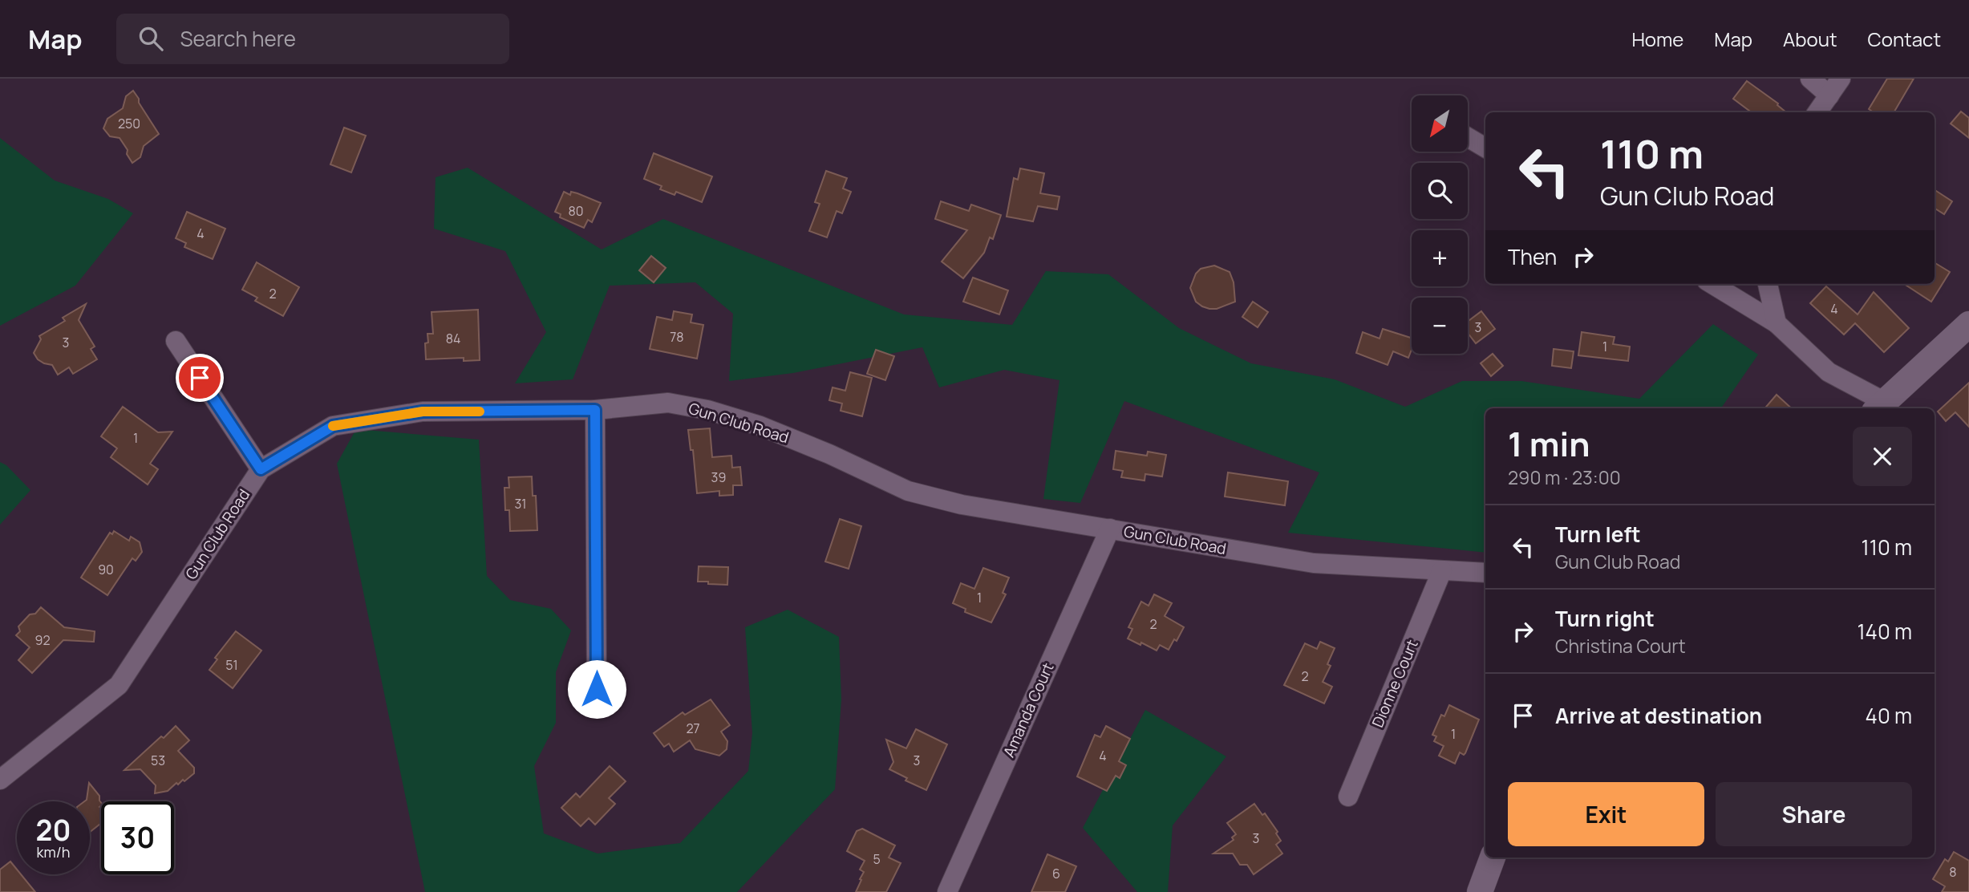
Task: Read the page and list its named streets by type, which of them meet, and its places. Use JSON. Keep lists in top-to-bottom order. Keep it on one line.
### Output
{"streets":{"street":["Gun Club Road","Dionne Court","Amanda Court"]},"crossings":[["Gun Club Road","Dionne Court"],["Gun Club Road","Amanda Court"]],"house_numbers":["250","80","4","2","4","3","78","84","3","1","1","39","31","90","1","2","92","51","2","27","1","4","53","3","3","5","8","6"],"north":"bottom left","page":{"header":"Map","search":"Search here","nav":["Home","Map","About","Contact"],"map_buttons":["+","−"],"turn":["110 m","Gun Club Road"],"then":"Then","heading":["1 min","290 m · 23:00"],"list":[{"name":"Turn left","note":"Gun Club Road","value":"110 m"},{"name":"Turn right","note":"Christina Court","value":"140 m"},{"name":"Arrive at destination","value":"40 m"}],"buttons":["Exit","Share"],"speed":"20 km/h","limit":"30"}}
